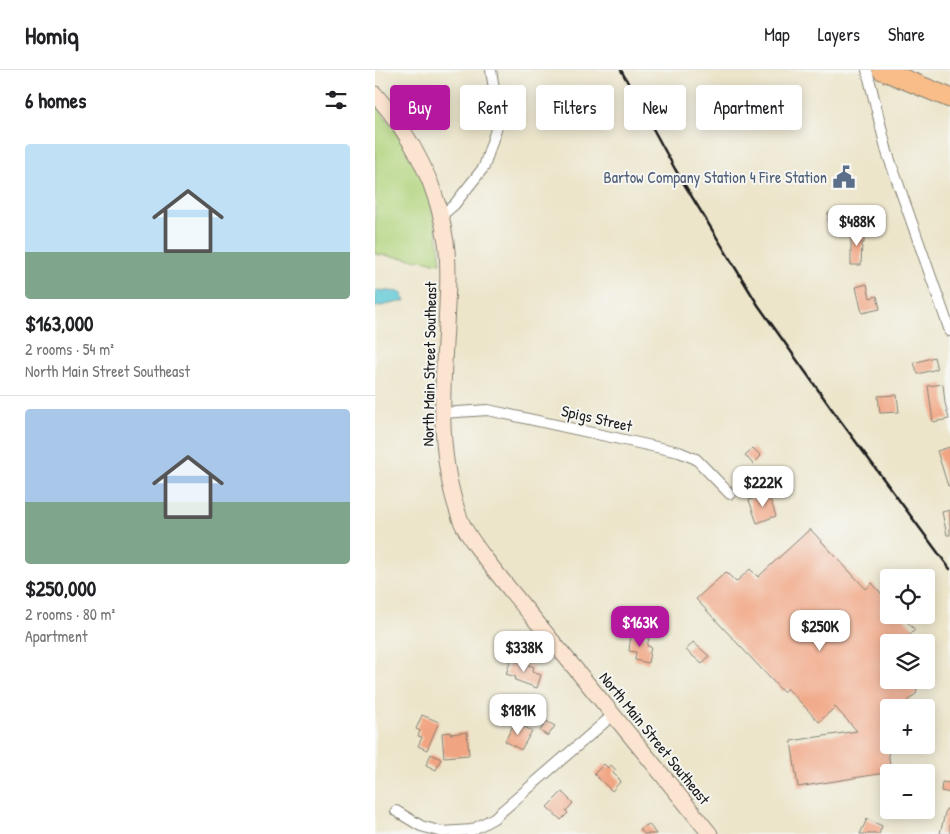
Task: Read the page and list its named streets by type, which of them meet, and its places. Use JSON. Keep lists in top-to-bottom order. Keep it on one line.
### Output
{"streets":{"street":["North Main Street Southeast","Spigs Street"]},"crossings":[["North Main Street Southeast","Spigs Street"]],"places":{"public building":["Bartow Company Station 4 Fire Station"]},"page":{"header":"Homiq","nav":["Map","Layers","Share"],"heading":"6 homes","chip":["Buy","Rent","Filters","New","Apartment"],"list":[{"name":"$163,000","note":"2 rooms · 54 m² · North Main Street Southeast"},{"name":"$250,000","note":"2 rooms · 80 m² · Apartment"}],"price":["$488K","$222K","$163K","$250K","$338K","$181K"],"map_buttons":["+","−"]}}
